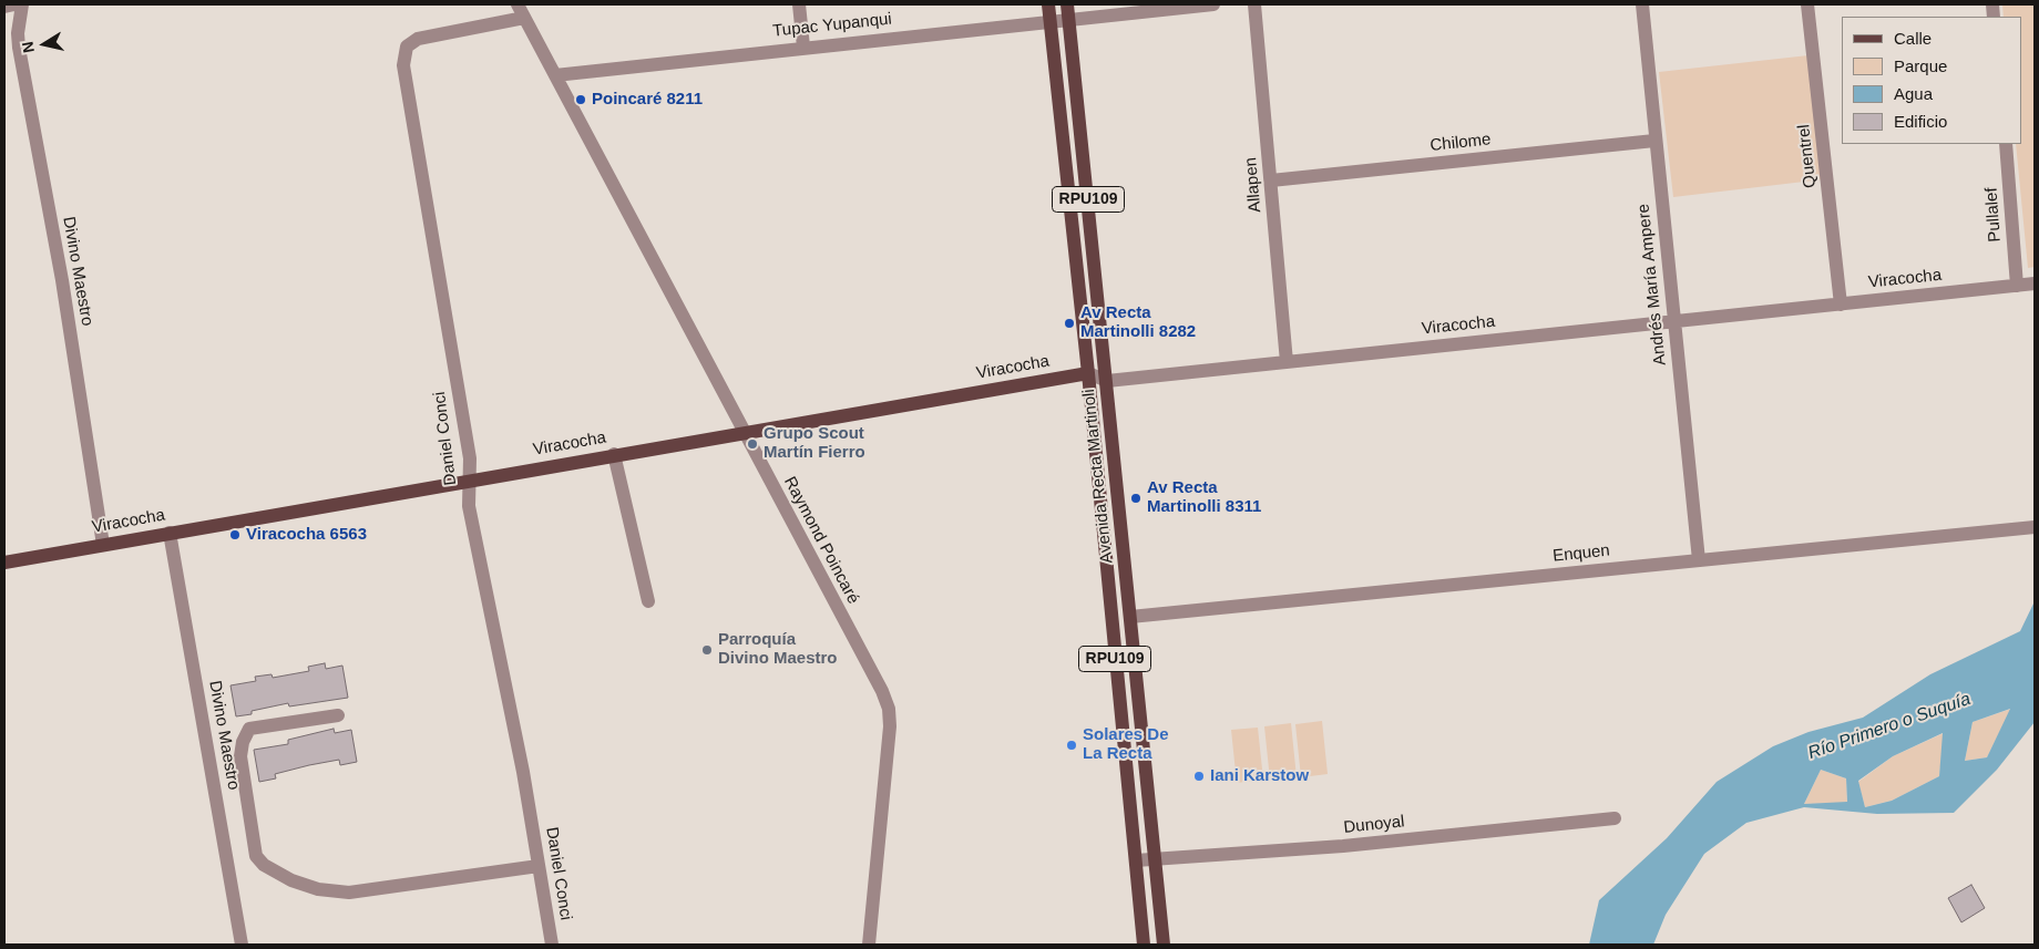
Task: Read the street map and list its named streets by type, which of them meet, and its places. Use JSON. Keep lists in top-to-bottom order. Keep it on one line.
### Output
{"streets":{"main road":["RPU109","Viracocha","Avenida Recta Martinoli"],"street":["Tupac Yupanqui","Chilome","Quentrel","Allapen","Pullalef","Divino Maestro","Andrés María Ampere","Daniel Conci","Raymond Poincaré","Enquen","Dunoyal"]},"crossings":[["Tupac Yupanqui","Avenida Recta Martinoli"],["Tupac Yupanqui","Raymond Poincaré"],["Chilome","Allapen"],["Chilome","Andrés María Ampere"],["Quentrel","Viracocha"],["Allapen","Viracocha"],["Pullalef","Viracocha"],["Divino Maestro","Viracocha"],["Viracocha","Andrés María Ampere"],["Viracocha","Daniel Conci"],["Viracocha","Avenida Recta Martinoli"],["Viracocha","Raymond Poincaré"],["Andrés María Ampere","Enquen"],["Daniel Conci","Raymond Poincaré"],["Avenida Recta Martinoli","Enquen"],["Avenida Recta Martinoli","Dunoyal"]],"water":["Río Primero o Suquía"],"places":["Poincaré 8211","Av Recta Martinolli 8282","Grupo Scout Martín Fierro","Av Recta Martinolli 8311","Viracocha 6563","Parroquía Divino Maestro","Solares De La Recta","Iani Karstow"],"legend":["Calle","Parque","Agua","Edificio"],"north":"left"}
